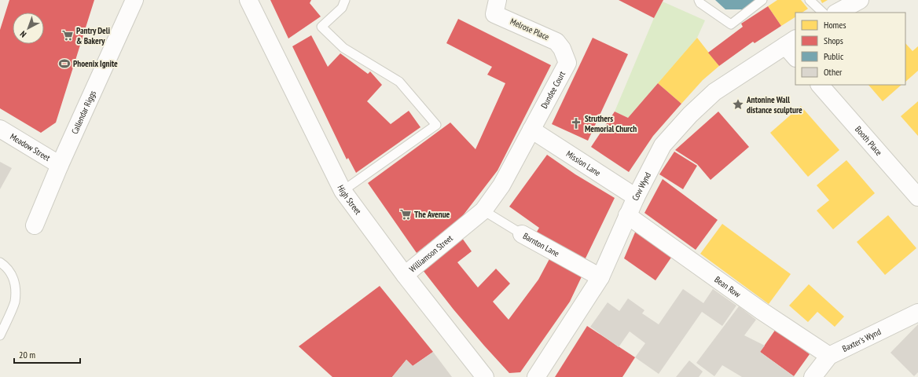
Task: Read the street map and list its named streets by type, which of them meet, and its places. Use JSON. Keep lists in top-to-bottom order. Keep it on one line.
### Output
{"streets":{"street":["Melrose Place","Dundee Court","Callendar Riggs","Booth Place","Meadow Street","Mission Lane","Cow Wynd","High Street","Barnton Lane","Williamson Street","Bean Row","Baxter's Wynd"]},"crossings":[["Melrose Place","Dundee Court"],["Dundee Court","Mission Lane"],["Dundee Court","Barnton Lane"],["Dundee Court","Williamson Street"],["Callendar Riggs","Meadow Street"],["Mission Lane","Cow Wynd"],["Cow Wynd","Barnton Lane"],["Cow Wynd","Bean Row"],["High Street","Williamson Street"],["Barnton Lane","Williamson Street"],["Bean Row","Baxter's Wynd"]],"places":{"supermarket":["Pantry Deli & Bakery","The Avenue"],"sports":["Phoenix Ignite"],"place":["Antonine Wall distance sculpture"],"church":["Struthers Memorial Church"]},"legend":["Homes","Shops","Public","Other"],"scale_bar":"20 m","north":"bottom left"}
